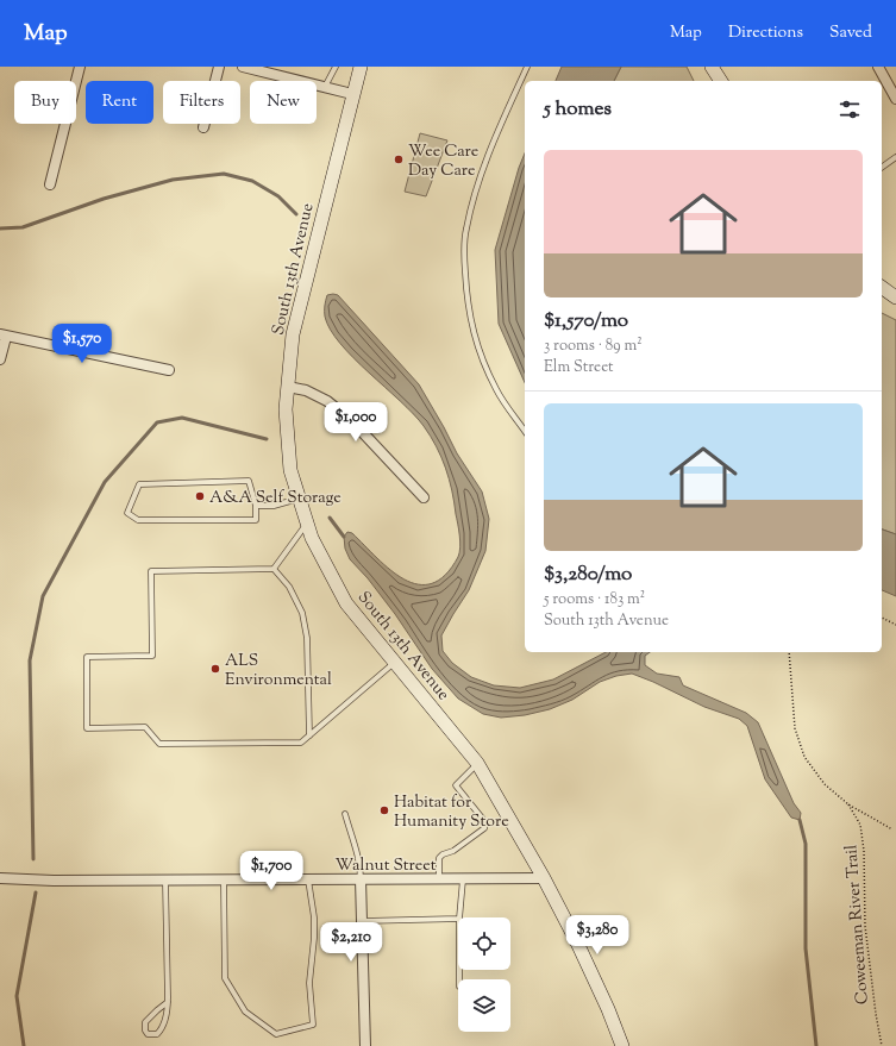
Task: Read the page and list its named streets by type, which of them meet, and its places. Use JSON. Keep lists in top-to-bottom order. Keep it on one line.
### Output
{"streets":{"main road":["South 13th Avenue"],"street":["Walnut Street"],"path":["Coweeman River Trail"]},"crossings":[["South 13th Avenue","Walnut Street"]],"places":["Wee Care Day Care","A&A Self Storage","ALS Environmental","Habitat for Humanity Store"],"page":{"header":"Map","nav":["Map","Directions","Saved"],"chip":["Buy","Rent","Filters","New"],"heading":"5 homes","list":[{"name":"$1,570/mo","note":"3 rooms · 89 m² · Elm Street"},{"name":"$3,280/mo","note":"5 rooms · 183 m² · South 13th Avenue"}],"price":["$1,570","$1,000","$1,700","$3,280","$2,210"]}}
